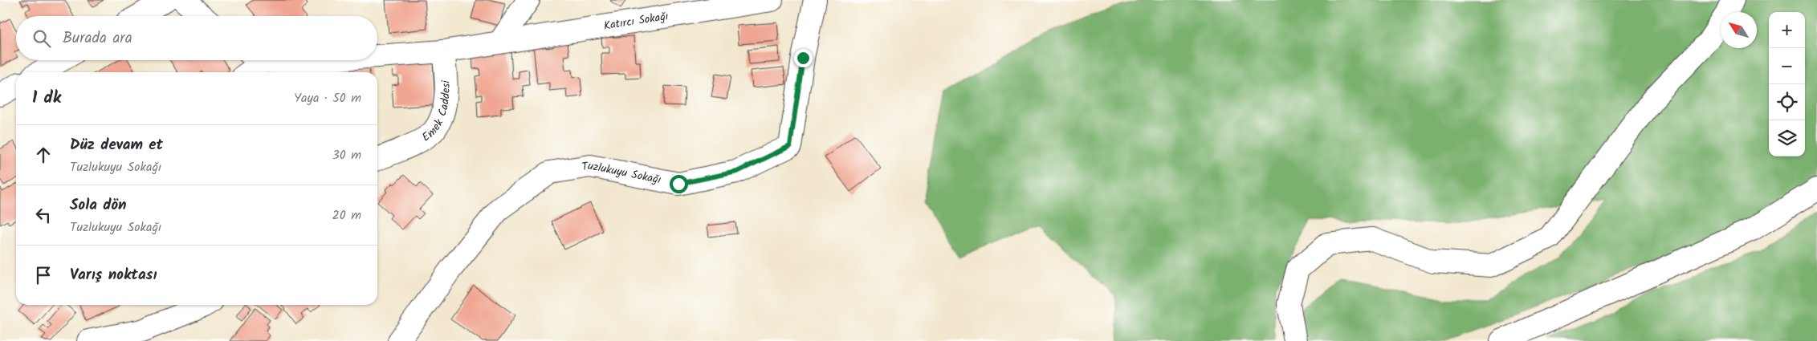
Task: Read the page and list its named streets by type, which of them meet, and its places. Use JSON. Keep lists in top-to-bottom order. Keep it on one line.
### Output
{"streets":{"street":["Katırcı Sokağı","Emek Caddesi","Tuzlukuyu Sokağı"]},"crossings":[["Katırcı Sokağı","Emek Caddesi"]],"north":"top left","page":{"map_buttons":["+","−"],"search":"Burada ara","heading":["1 dk","Yaya · 50 m"],"list":[["Düz devam et","Tuzlukuyu Sokağı","30 m"],["Sola dön","Tuzlukuyu Sokağı","20 m"],"Varış noktası"]}}
